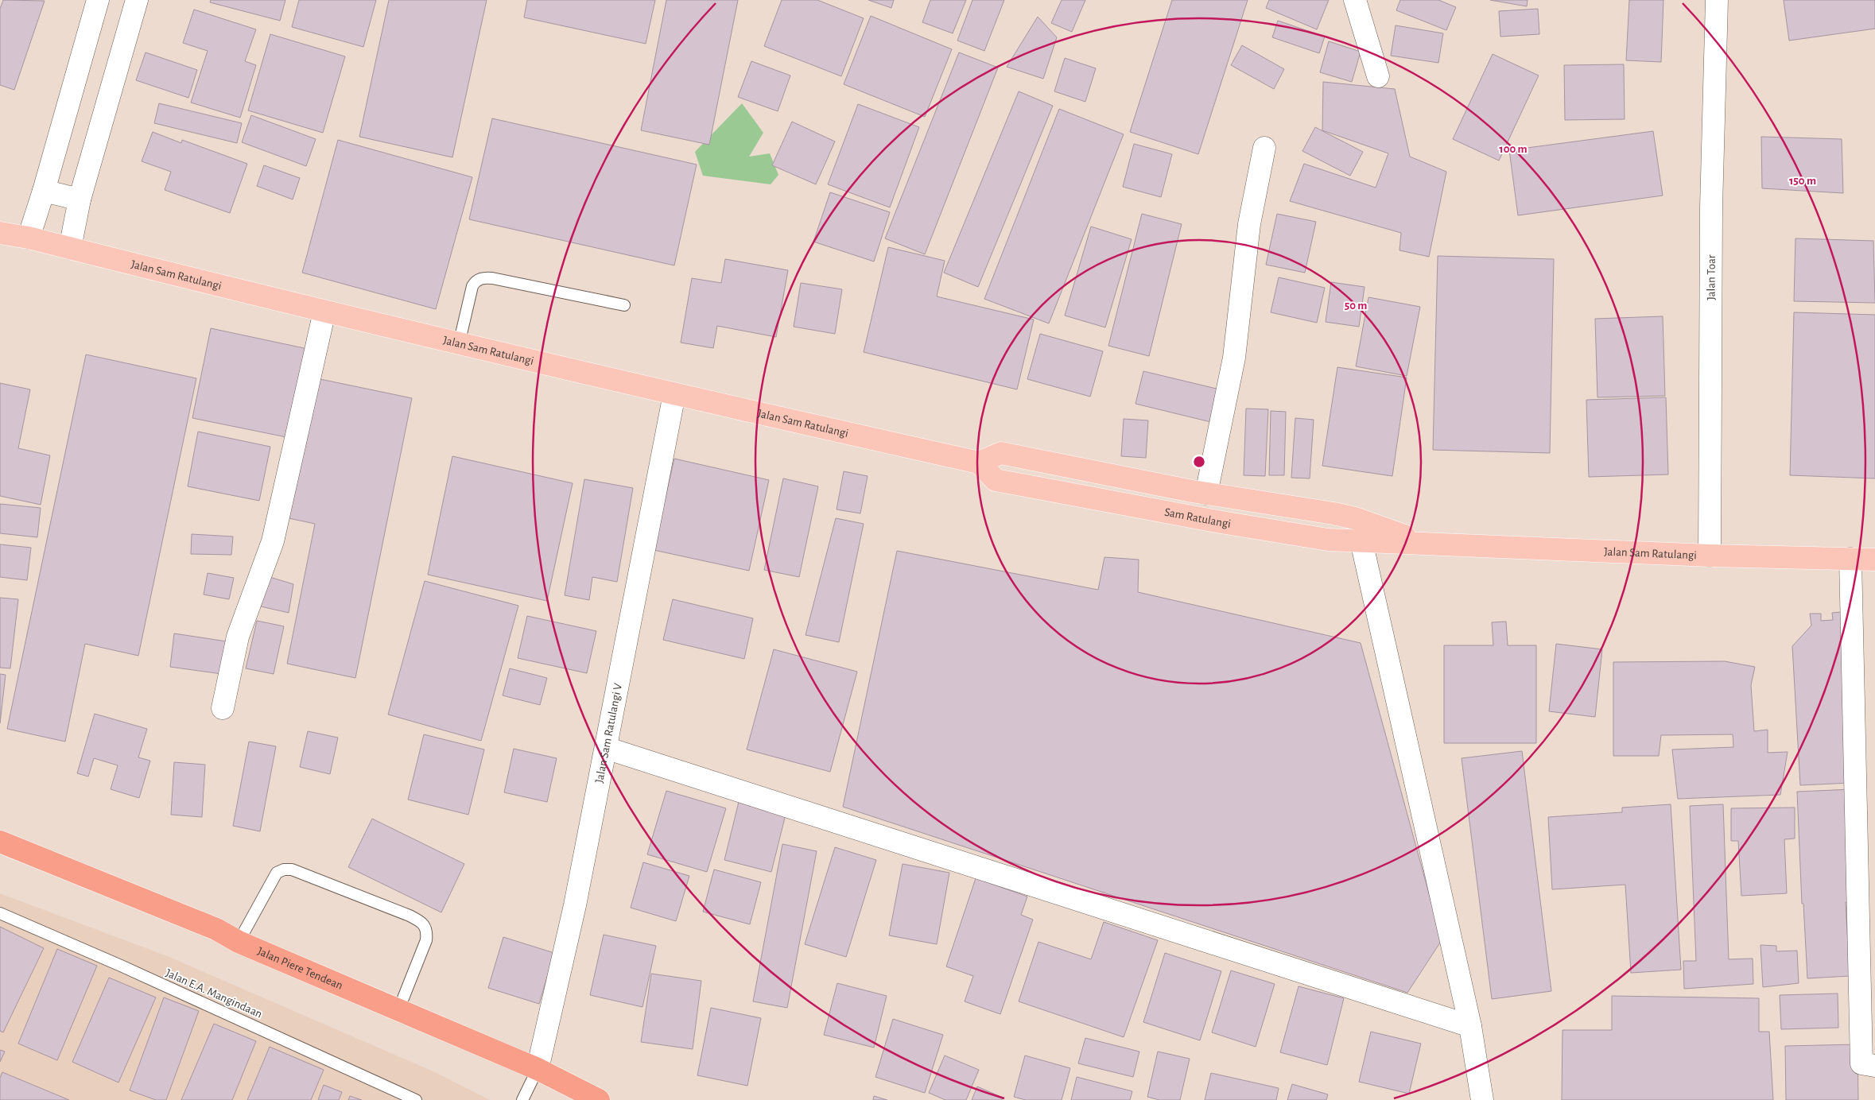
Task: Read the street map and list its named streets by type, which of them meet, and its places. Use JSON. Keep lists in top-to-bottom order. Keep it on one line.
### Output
{"streets":{"highway":["Jalan Piere Tendean"],"main road":["Jalan Sam Ratulangi","Sam Ratulangi"],"street":["Jalan Toar","Jalan Sam Ratulangi V"],"lane":["Jalan E.A. Mangindaan"]},"crossings":[["Jalan Sam Ratulangi","Jalan Toar"],["Jalan Sam Ratulangi","Sam Ratulangi"],["Jalan Sam Ratulangi","Jalan Sam Ratulangi V"],["Jalan Sam Ratulangi V","Jalan Piere Tendean"]],"rings":["100 m","150 m","50 m"]}
